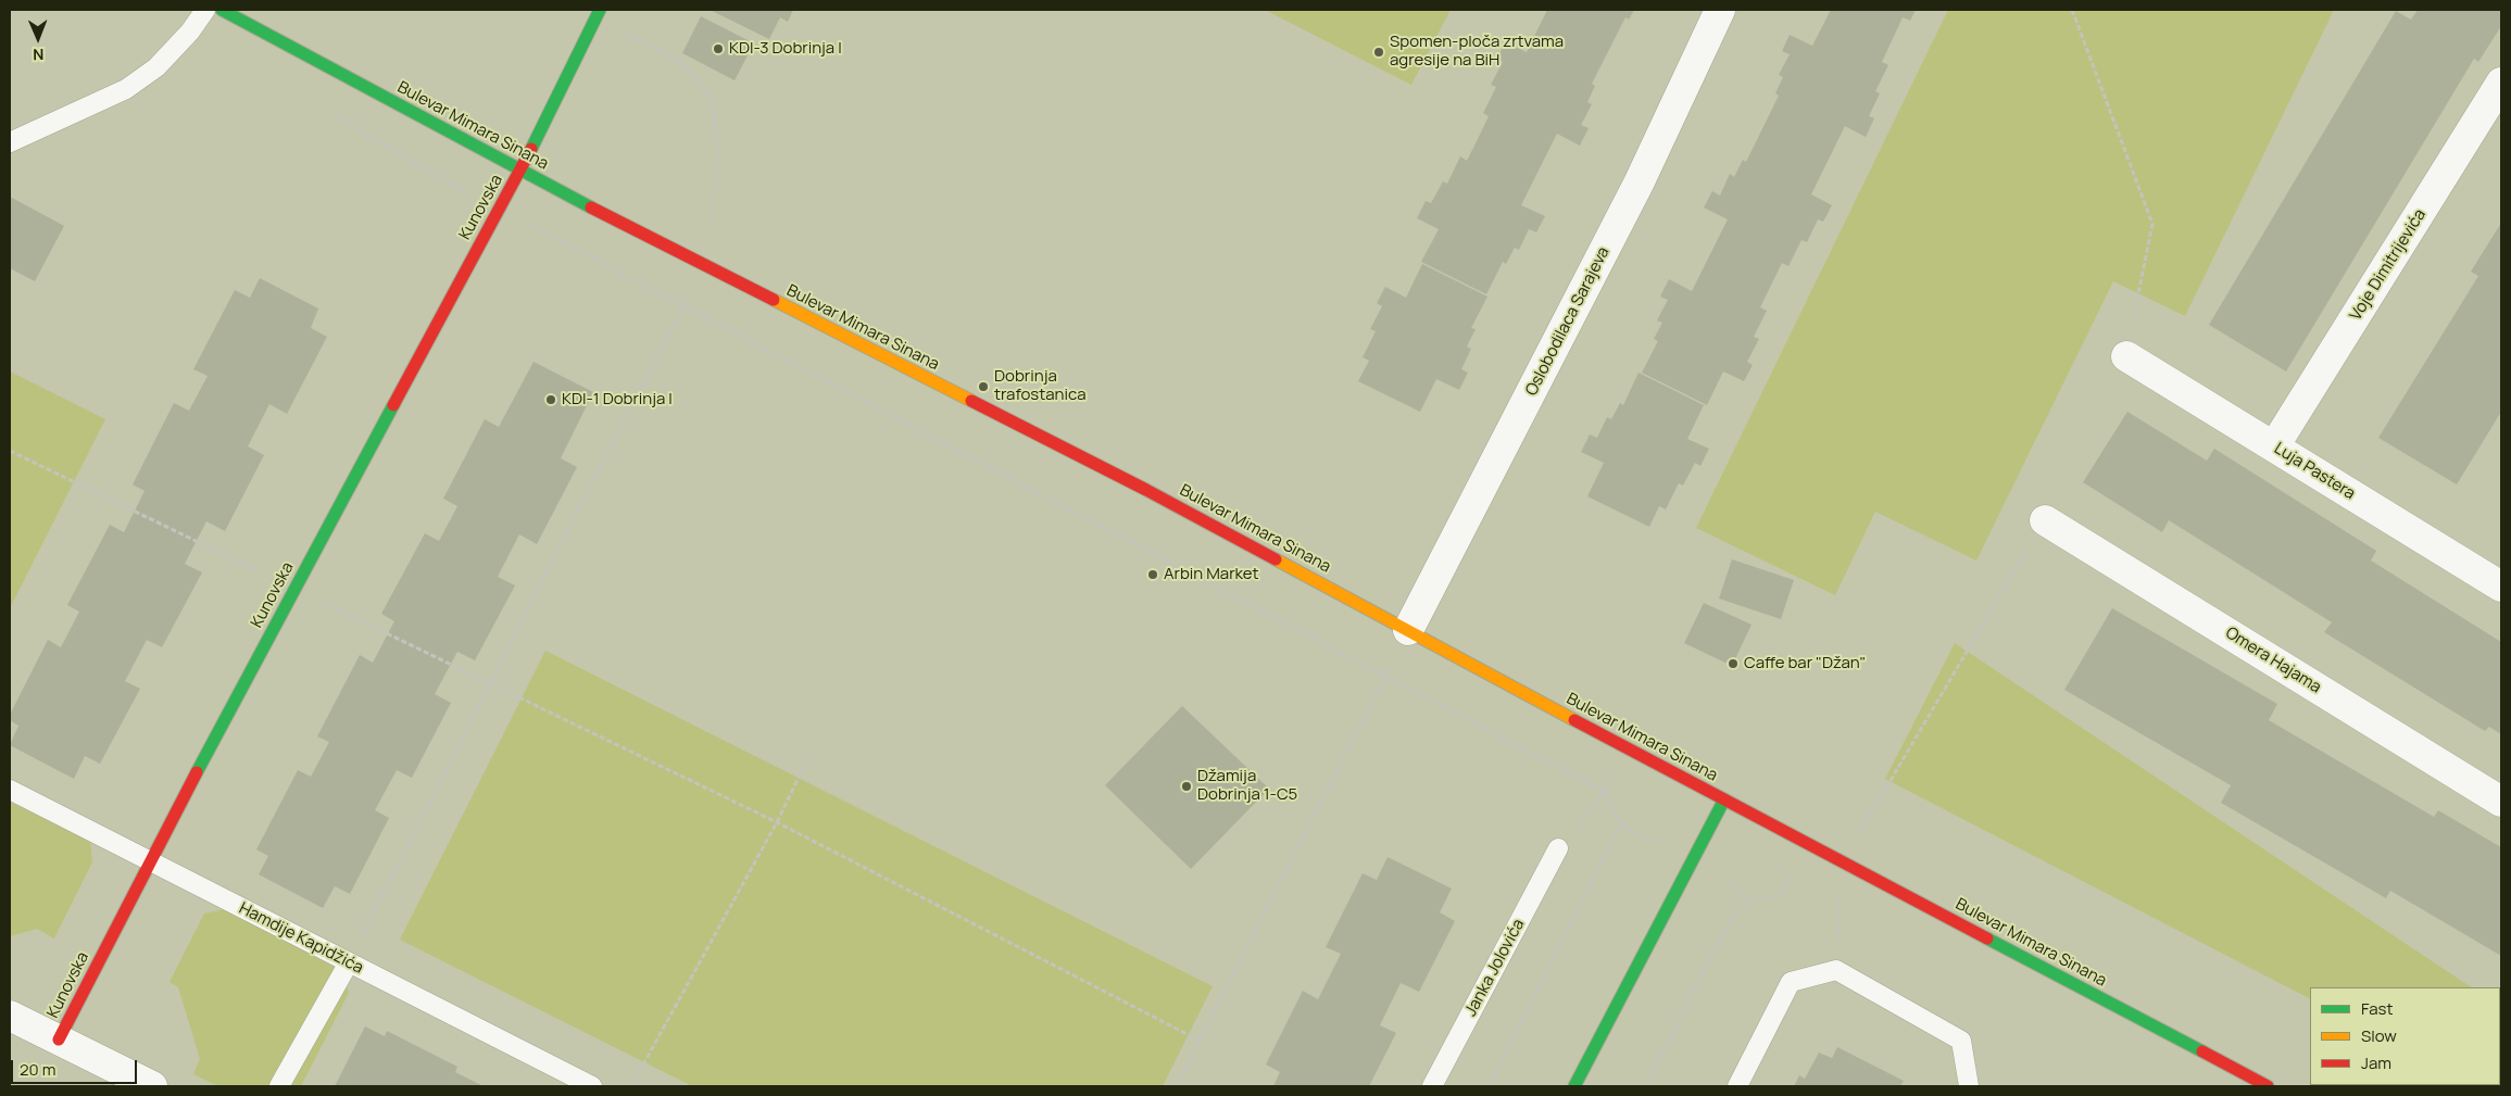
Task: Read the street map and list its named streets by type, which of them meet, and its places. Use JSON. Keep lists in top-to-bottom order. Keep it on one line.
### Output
{"streets":{"street":["Bulevar Mimara Sinana","Kunovska","Voje Dimitrijevića","Oslobodilaca Sarajeva","Luja Pastera","Omera Hajama"],"lane":["Hamdije Kapidžića","Janka Jolovića"]},"crossings":[["Bulevar Mimara Sinana","Kunovska"],["Bulevar Mimara Sinana","Oslobodilaca Sarajeva"],["Kunovska","Hamdije Kapidžića"],["Voje Dimitrijevića","Luja Pastera"]],"places":["KDI-3 Dobrinja I","Spomen-ploča zrtvama agresije na BiH","Dobrinja trafostanica","KDI-1 Dobrinja I","Arbin Market","Caffe bar \"Džan\"","Džamija Dobrinja 1-C5"],"legend":["Fast","Slow","Jam"],"scale_bar":"20 m","north":"bottom"}
